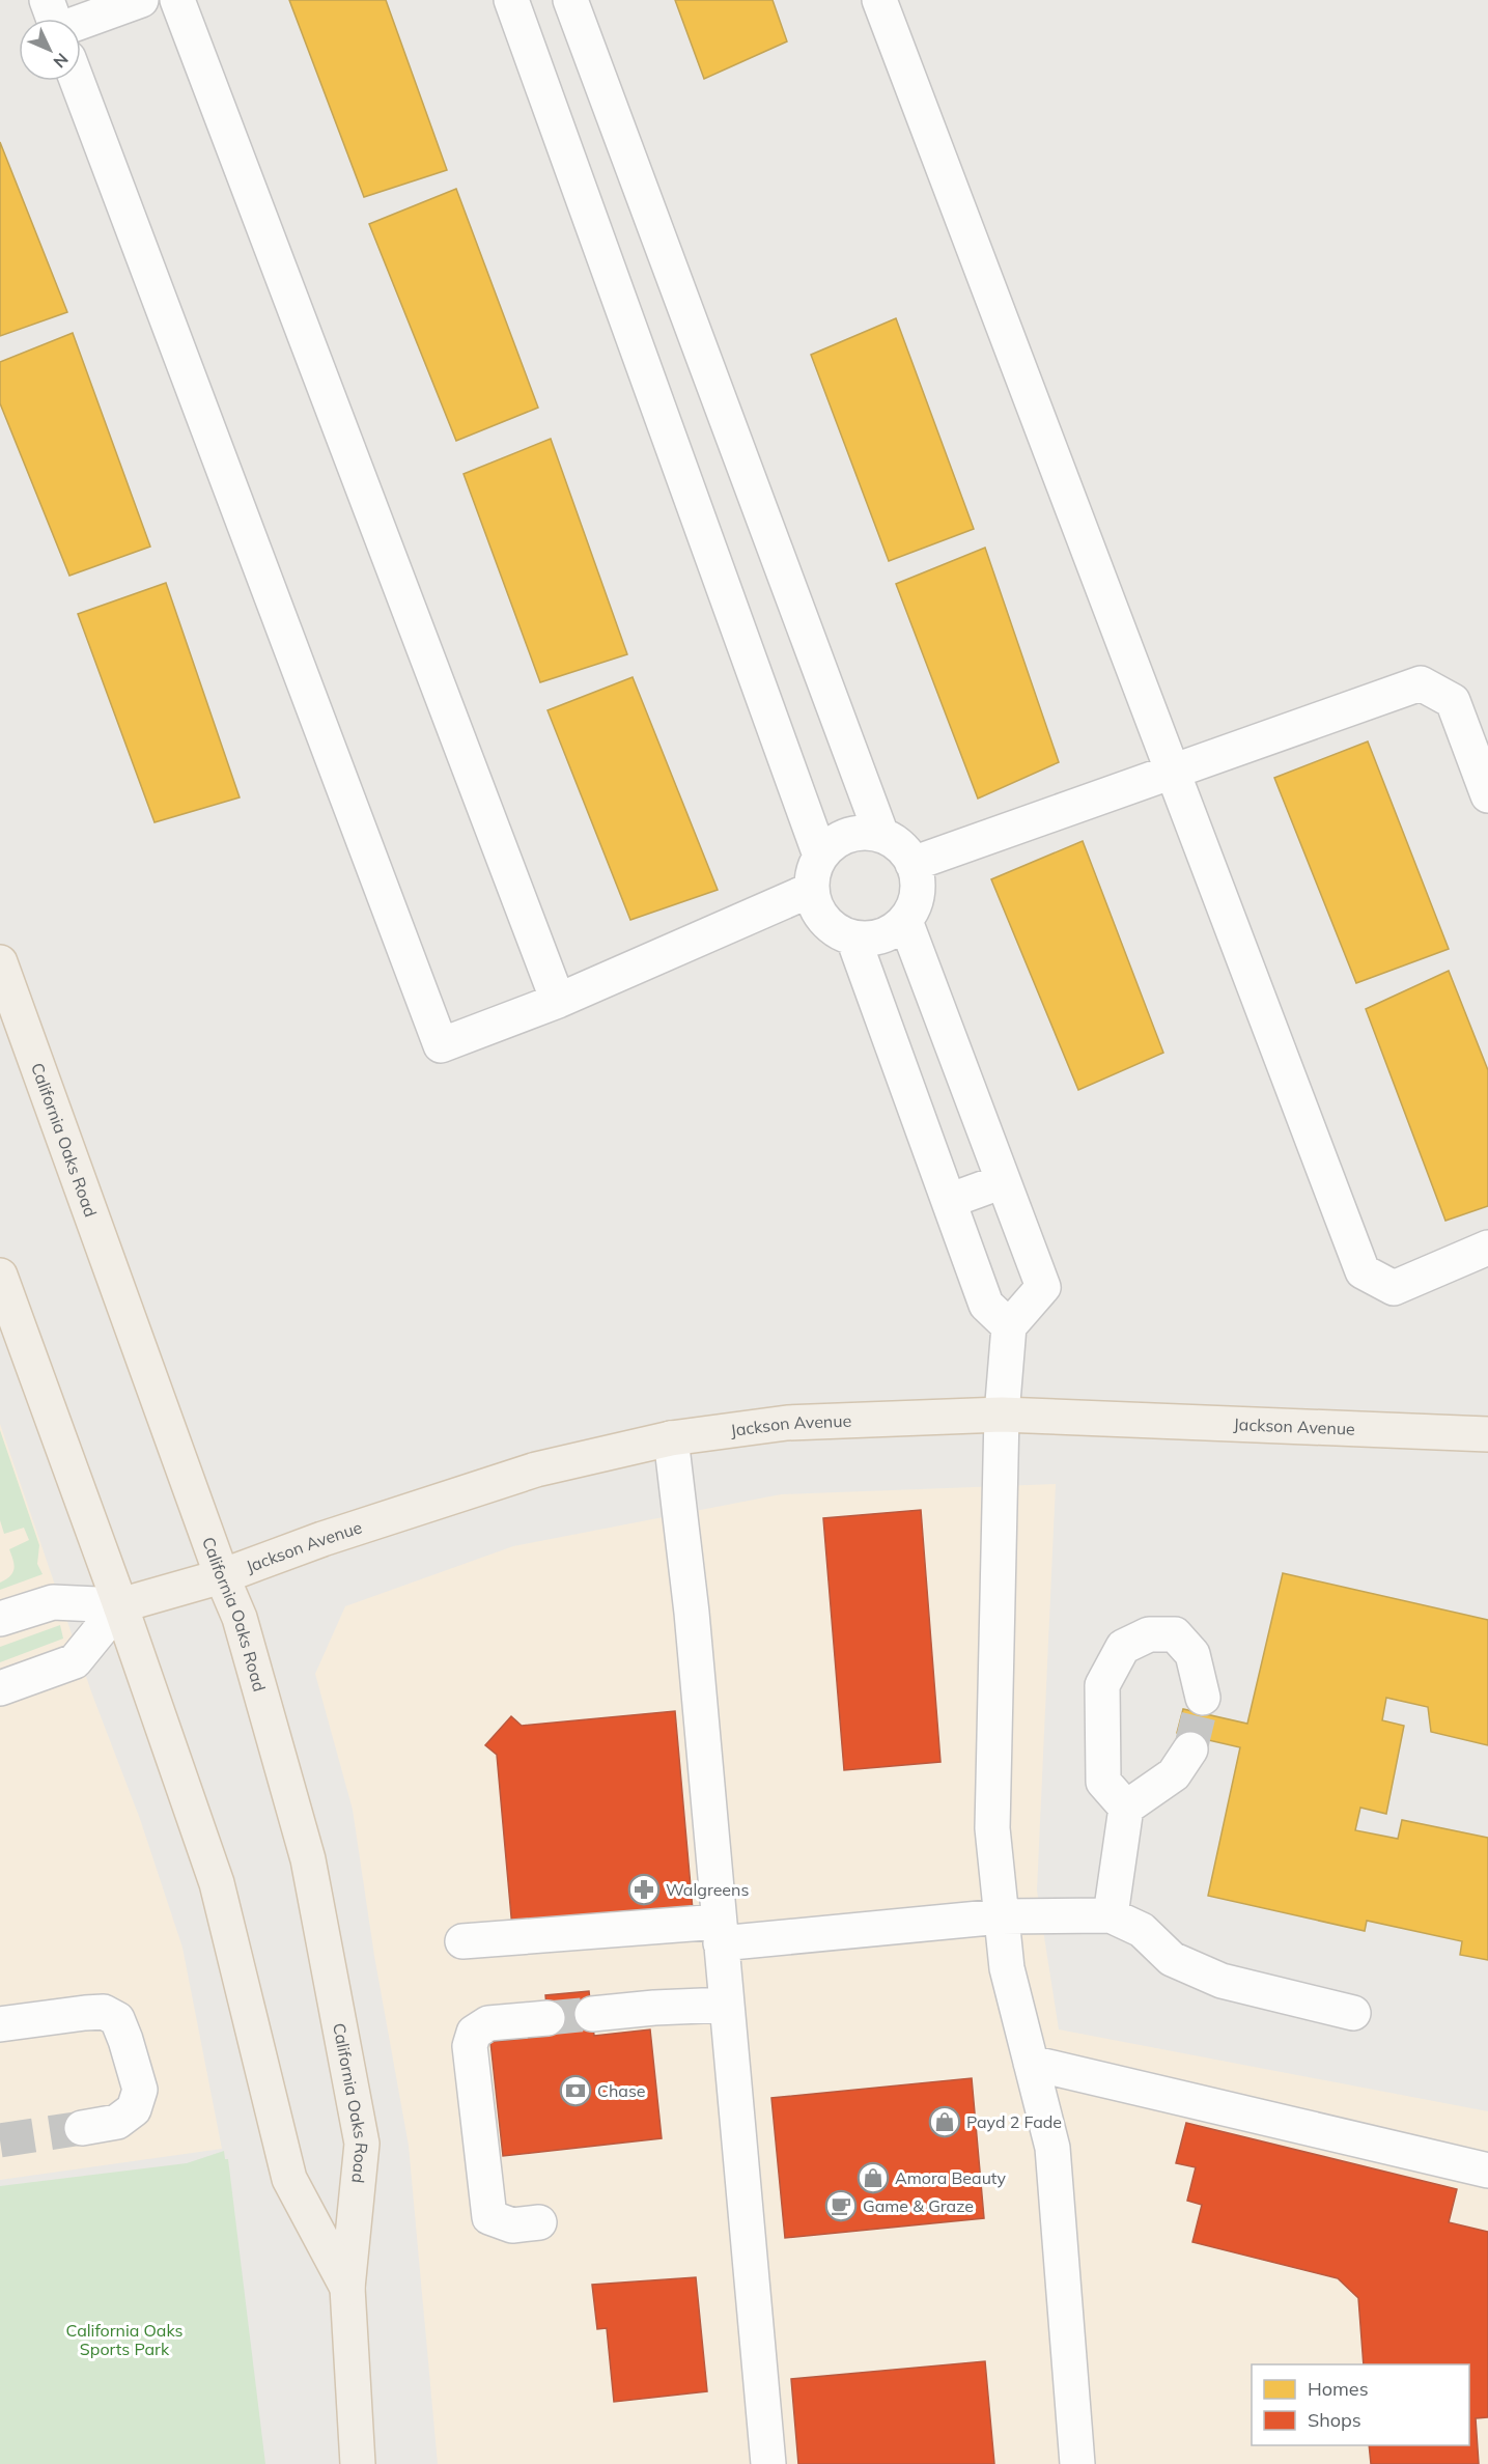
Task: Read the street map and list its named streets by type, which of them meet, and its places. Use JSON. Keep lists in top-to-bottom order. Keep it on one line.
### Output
{"streets":{"main road":["California Oaks Road","Jackson Avenue"]},"crossings":[["California Oaks Road","Jackson Avenue"]],"parks":["California Oaks Sports Park"],"places":{"pharmacy":["Walgreens"],"bank":["Chase"],"shop":["Payd 2 Fade","Amora Beauty"],"cafe":["Game & Graze"]},"legend":["Homes","Shops"],"north":"bottom right"}
